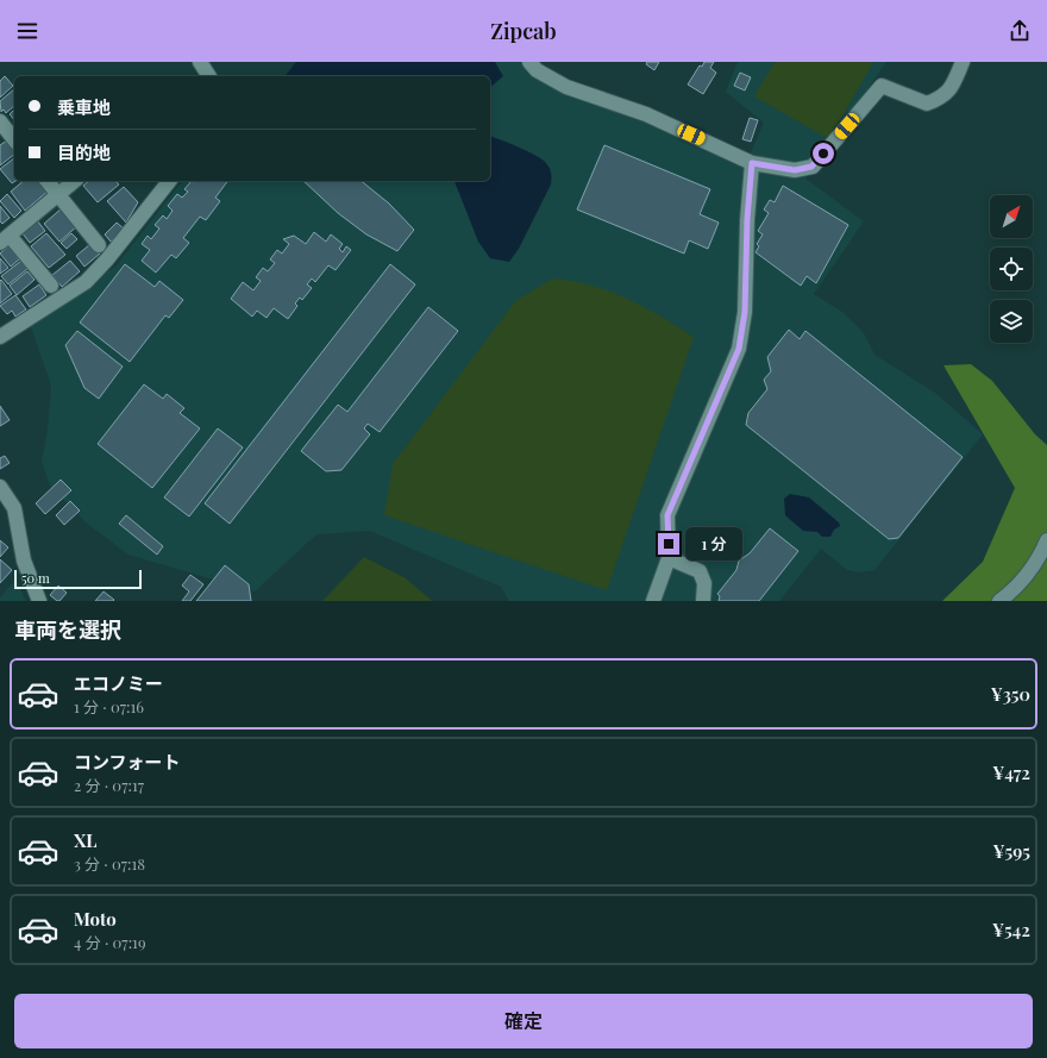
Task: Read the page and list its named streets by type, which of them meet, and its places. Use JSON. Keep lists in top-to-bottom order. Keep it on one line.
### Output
{"scale_bar":"50 m","north":"top right","page":{"header":"Zipcab","banner":["乗車地","目的地"],"bubble":"1 分","scale":"50 m","heading":"車両を選択","list":[{"name":"エコノミー","note":"1 分 · 07:16","value":"¥350"},{"name":"コンフォート","note":"2 分 · 07:17","value":"¥472"},{"name":"XL","note":"3 分 · 07:18","value":"¥595"},{"name":"Moto","note":"4 分 · 07:19","value":"¥542"}],"buttons":"確定"}}
